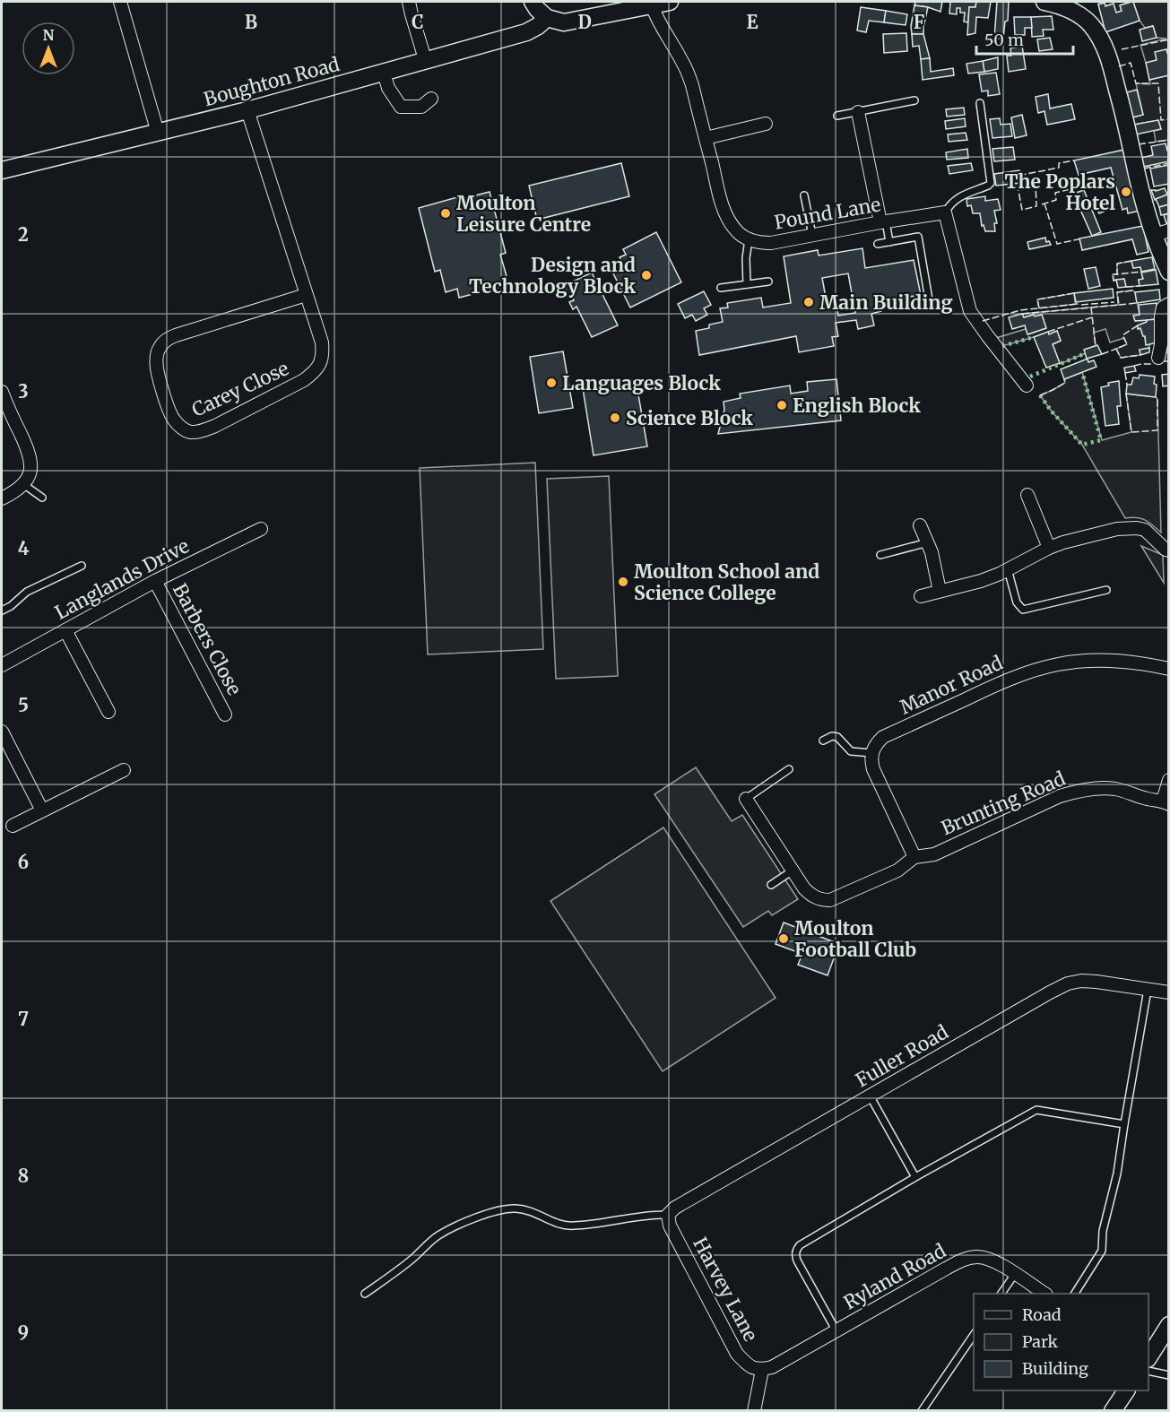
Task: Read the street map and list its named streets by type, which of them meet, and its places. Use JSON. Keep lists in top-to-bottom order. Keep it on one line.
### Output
{"streets":{"street":["Boughton Road","Pound Lane","Carey Close","Langlands Drive","Barbers Close","Manor Road","Brunting Road","Fuller Road","Ryland Road","Harvey Lane"]},"crossings":[["Boughton Road","Carey Close"],["Langlands Drive","Barbers Close"],["Fuller Road","Harvey Lane"],["Ryland Road","Harvey Lane"]],"places":["The Poplars Hotel","Moulton Leisure Centre","Design and Technology Block","Main Building","Languages Block","English Block","Science Block","Moulton School and Science College","Moulton Football Club"],"legend":["Road","Park","Building"],"scale_bar":"50 m","north":"top","grid":{"columns":["B","C","D","E","F"],"rows":["2","3","4","5","6","7","8","9"]}}
